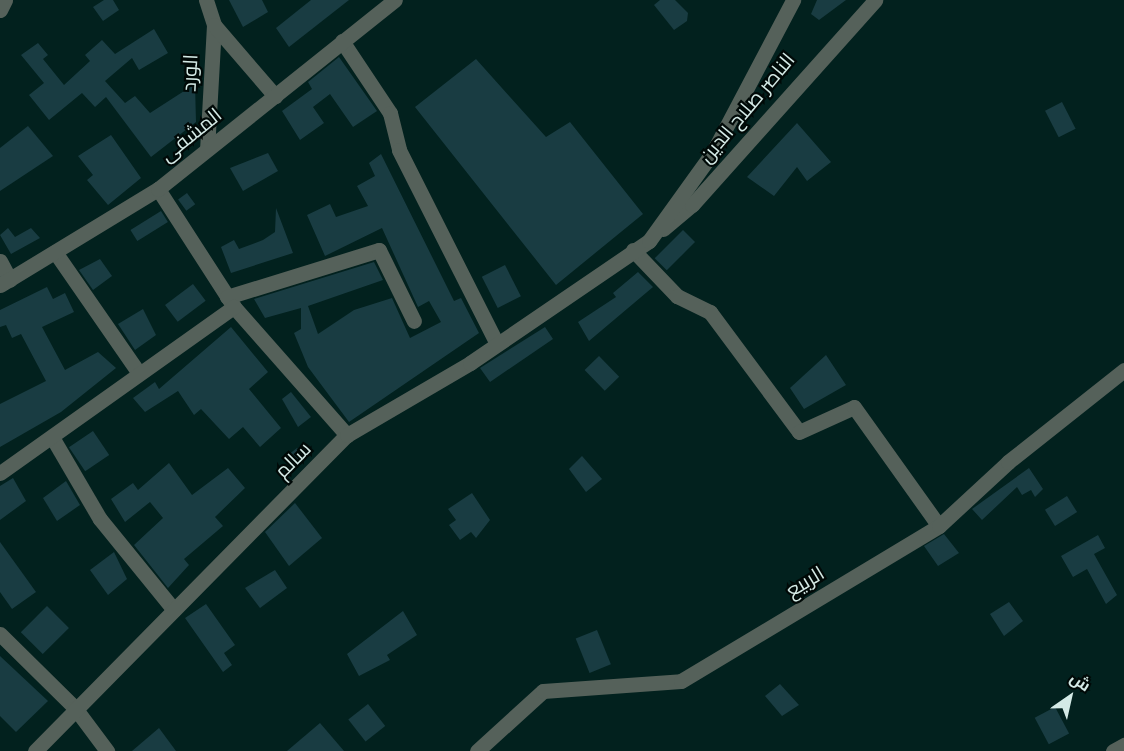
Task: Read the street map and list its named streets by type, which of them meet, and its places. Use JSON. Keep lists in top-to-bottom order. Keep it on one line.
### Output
{"streets":{"street":["الورد","الناصر صلاح الدين","المشفى","سالم","الربيع"]},"crossings":[["الورد","المشفى"],["الناصر صلاح الدين","سالم"]],"north":"top right"}
